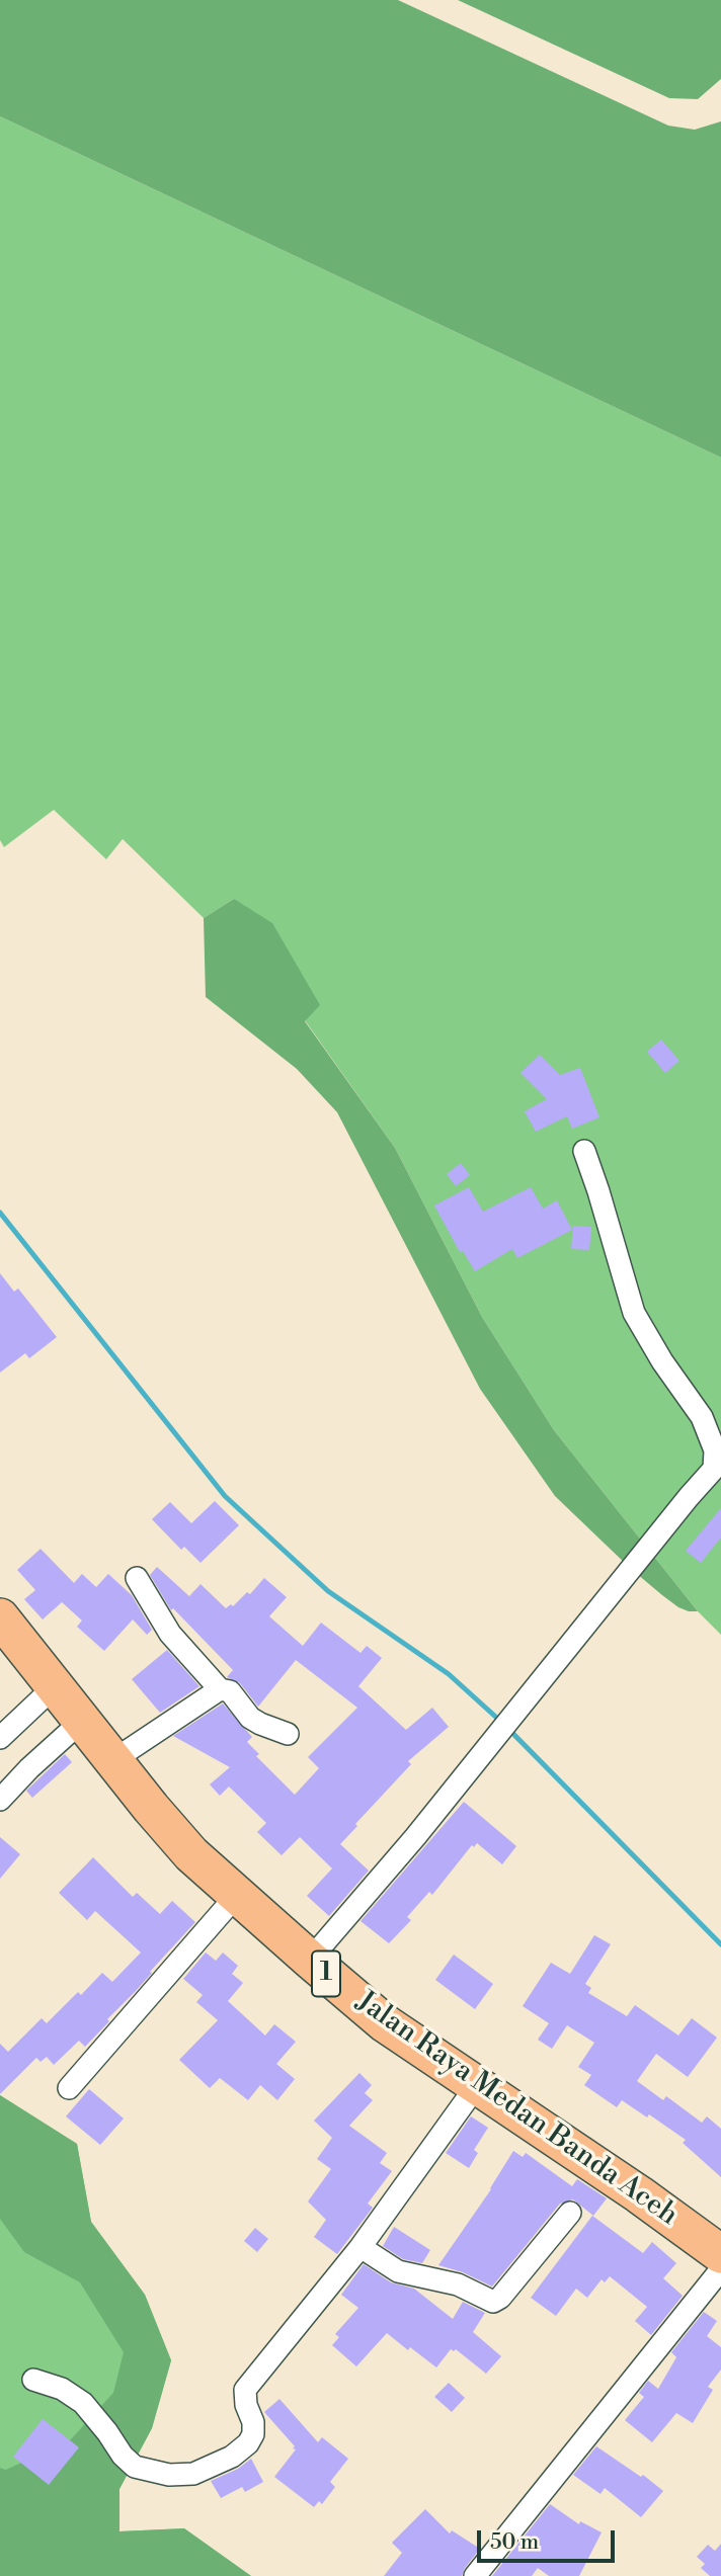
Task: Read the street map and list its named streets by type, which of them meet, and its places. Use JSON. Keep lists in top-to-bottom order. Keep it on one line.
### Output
{"streets":{"highway":["1","Jalan Raya Medan Banda Aceh"]},"scale_bar":"50 m"}
